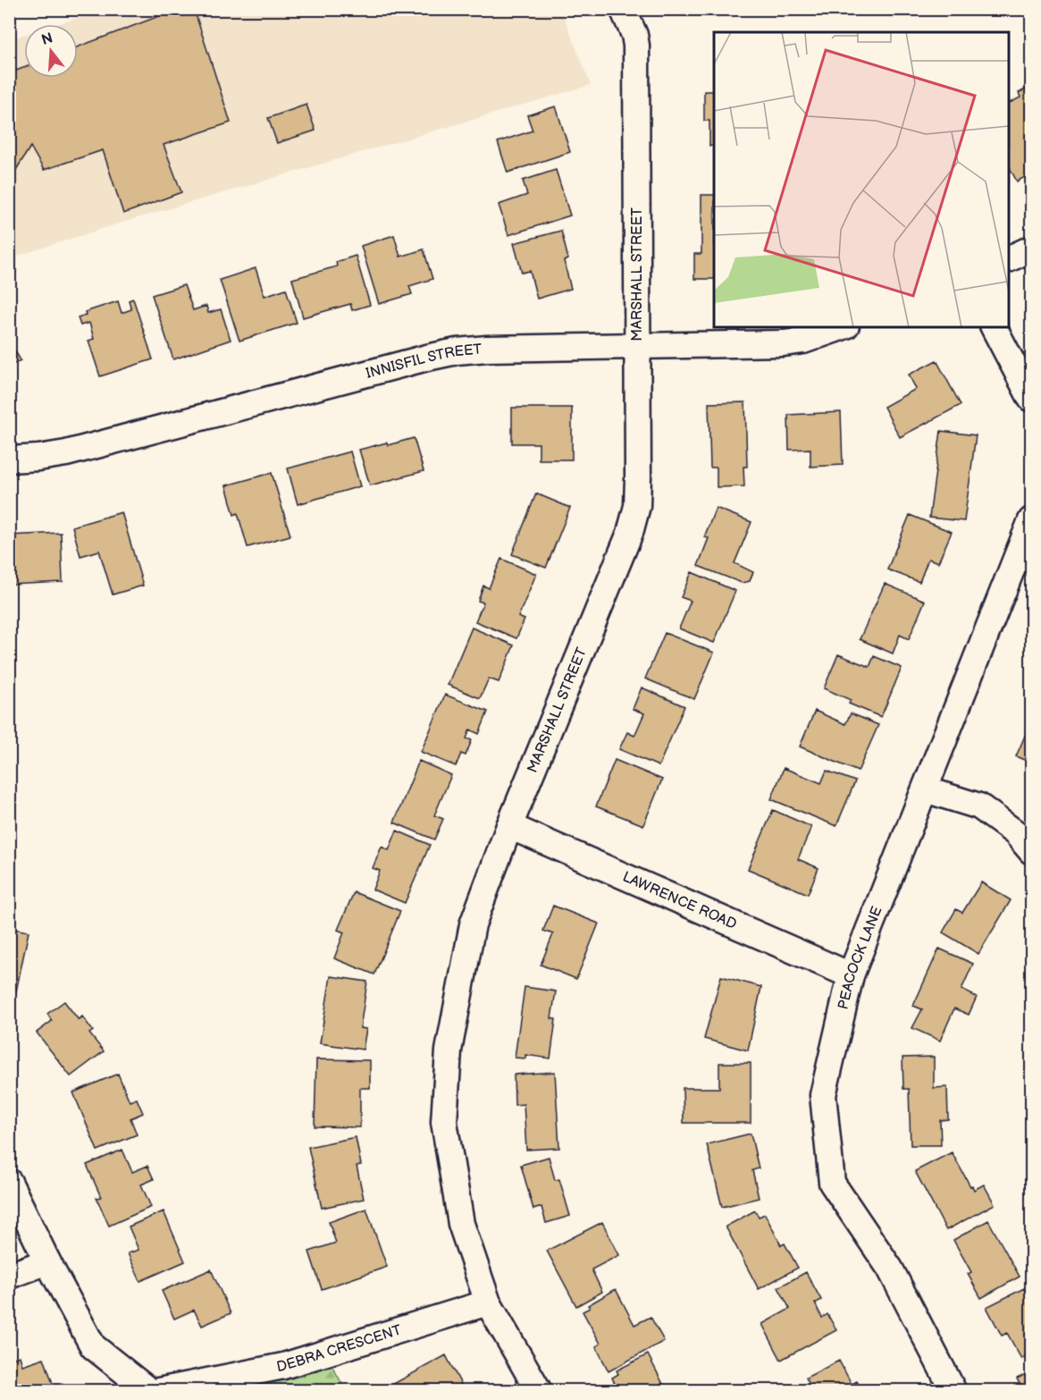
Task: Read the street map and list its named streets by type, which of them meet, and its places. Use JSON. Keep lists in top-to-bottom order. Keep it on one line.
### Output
{"streets":{"street":["MARSHALL STREET","INNISFIL STREET","LAWRENCE ROAD","PEACOCK LANE","DEBRA CRESCENT"]},"crossings":[["MARSHALL STREET","INNISFIL STREET"],["MARSHALL STREET","LAWRENCE ROAD"],["MARSHALL STREET","DEBRA CRESCENT"],["LAWRENCE ROAD","PEACOCK LANE"]],"north":"top"}
